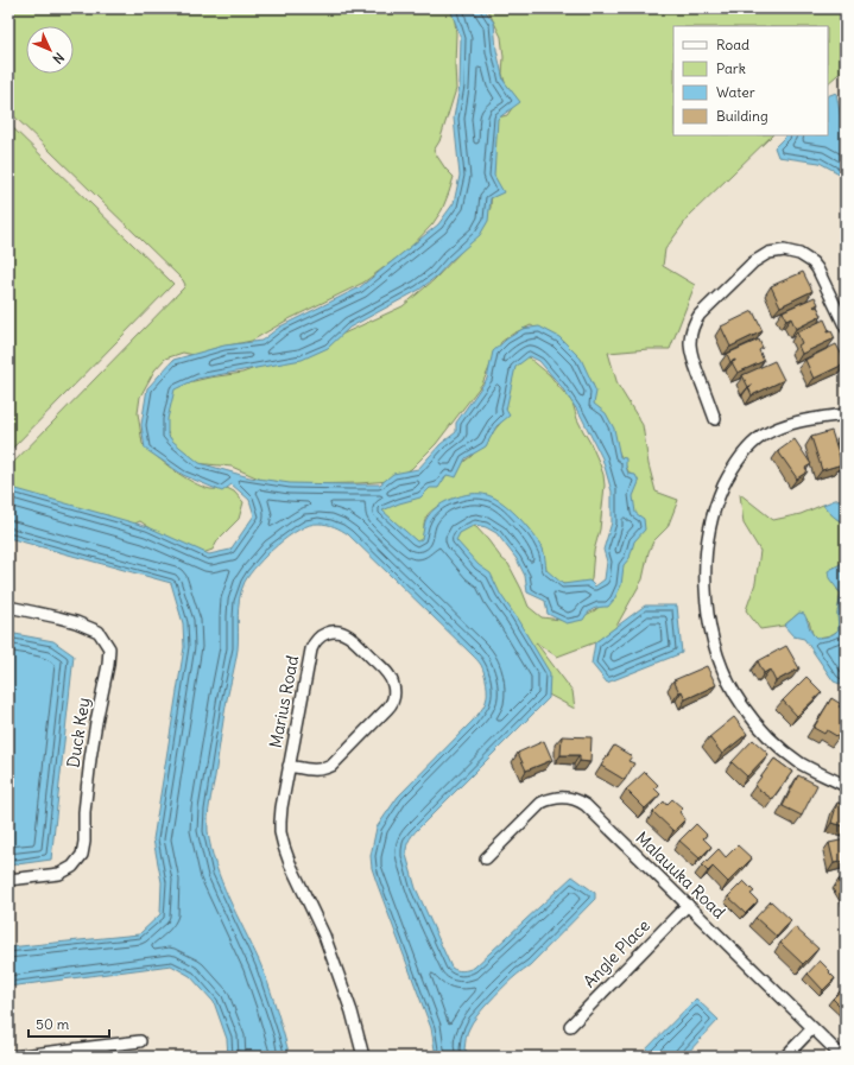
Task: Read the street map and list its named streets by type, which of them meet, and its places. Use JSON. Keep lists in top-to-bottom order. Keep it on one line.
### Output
{"streets":{"street":["Marius Road","Duck Key","Malauuka Road","Angle Place"]},"crossings":[["Malauuka Road","Angle Place"]],"legend":["Road","Park","Water","Building"],"scale_bar":"50 m","north":"bottom right"}
